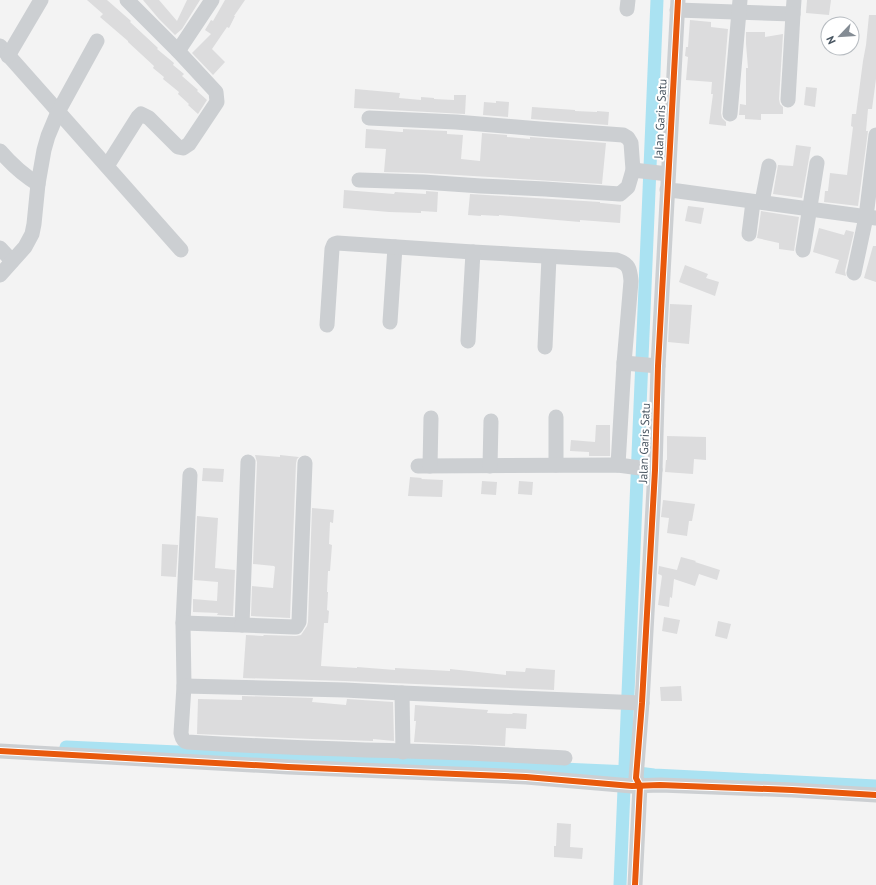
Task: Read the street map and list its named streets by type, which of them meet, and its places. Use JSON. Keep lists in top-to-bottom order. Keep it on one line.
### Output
{"streets":{"street":["Jalan Garis Satu"]},"north":"bottom left"}
